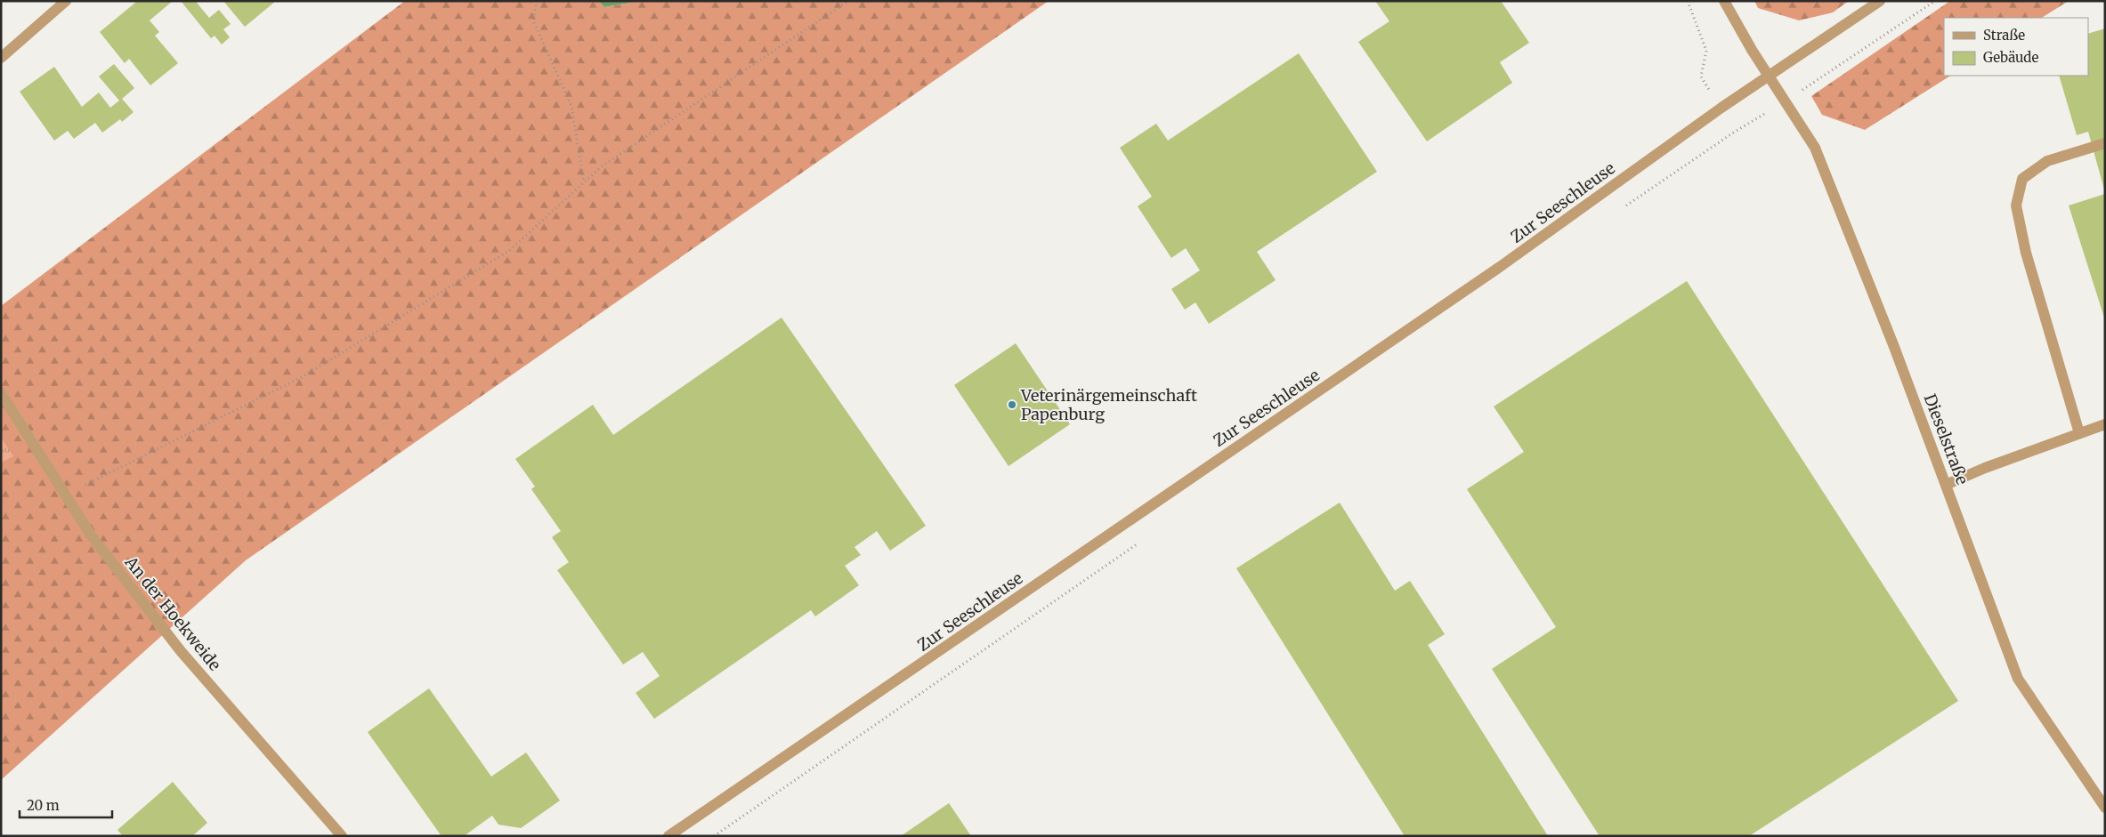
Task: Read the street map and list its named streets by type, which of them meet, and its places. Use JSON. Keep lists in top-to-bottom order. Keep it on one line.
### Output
{"streets":{"street":["Zur Seeschleuse","Dieselstraße","An der Hoekweide"]},"crossings":[["Zur Seeschleuse","Dieselstraße"]],"places":["Veterinärgemeinschaft Papenburg"],"legend":["Straße","Gebäude"],"scale_bar":"20 m"}
